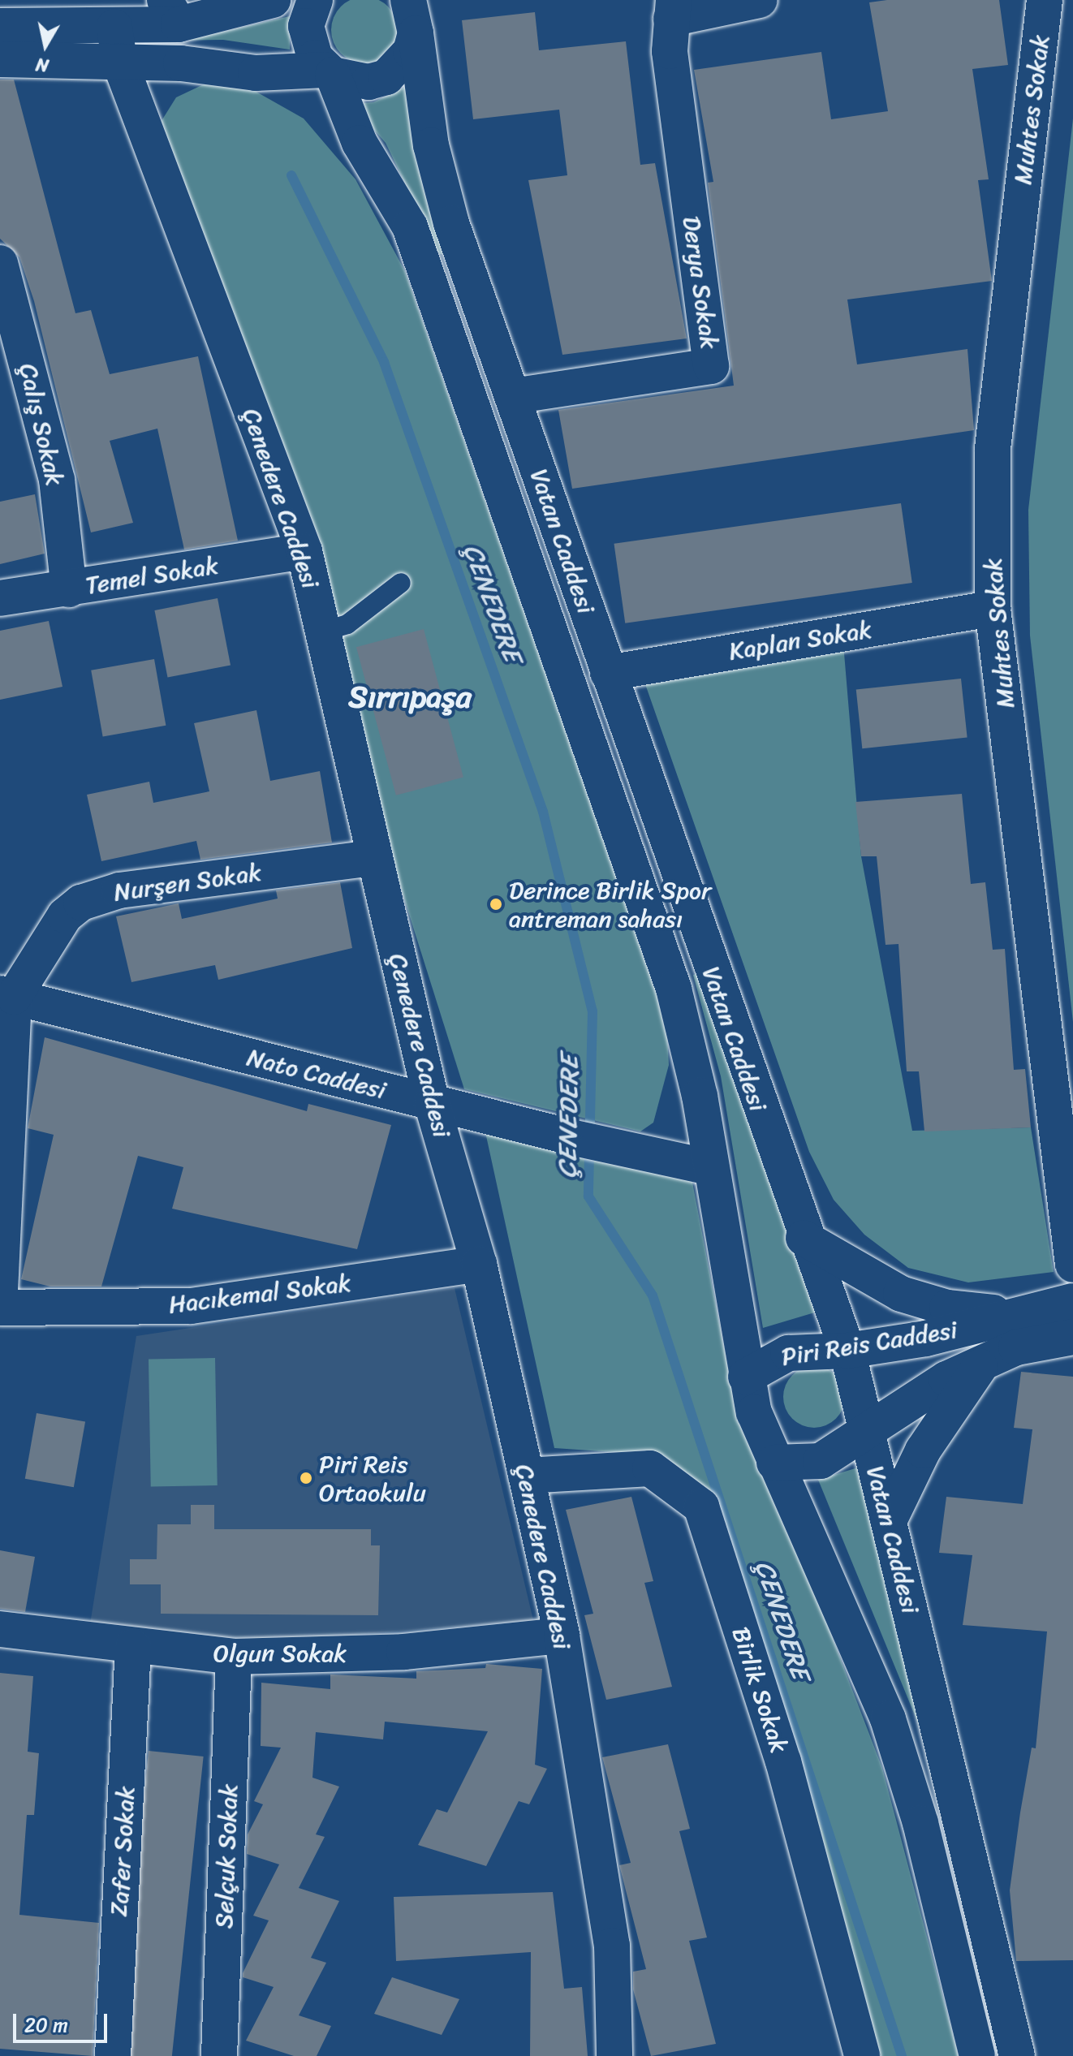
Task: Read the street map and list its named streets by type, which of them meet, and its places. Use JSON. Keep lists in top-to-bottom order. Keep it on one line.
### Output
{"streets":{"street":["Muhtes Sokak","Derya Sokak","Çalış Sokak","Çenedere Caddesi","Vatan Caddesi","Temel Sokak","Kaplan Sokak","Nurşen Sokak","Nato Caddesi","Hacıkemal Sokak","Piri Reis Caddesi","Olgun Sokak","Birlik Sokak","Zafer Sokak","Selçuk Sokak"]},"crossings":[["Muhtes Sokak","Kaplan Sokak"],["Derya Sokak","Vatan Caddesi"],["Çalış Sokak","Temel Sokak"],["Çenedere Caddesi","Temel Sokak"],["Çenedere Caddesi","Nurşen Sokak"],["Çenedere Caddesi","Nato Caddesi"],["Çenedere Caddesi","Hacıkemal Sokak"],["Çenedere Caddesi","Olgun Sokak"],["Çenedere Caddesi","Birlik Sokak"],["Vatan Caddesi","Kaplan Sokak"],["Vatan Caddesi","Nato Caddesi"],["Vatan Caddesi","Piri Reis Caddesi"],["Nurşen Sokak","Nato Caddesi"],["Olgun Sokak","Zafer Sokak"],["Olgun Sokak","Selçuk Sokak"]],"districts":["Sırrıpaşa"],"water":["ÇENEDERE"],"places":["Derince Birlik Spor antreman sahası","Piri Reis Ortaokulu"],"scale_bar":"20 m","north":"bottom"}
